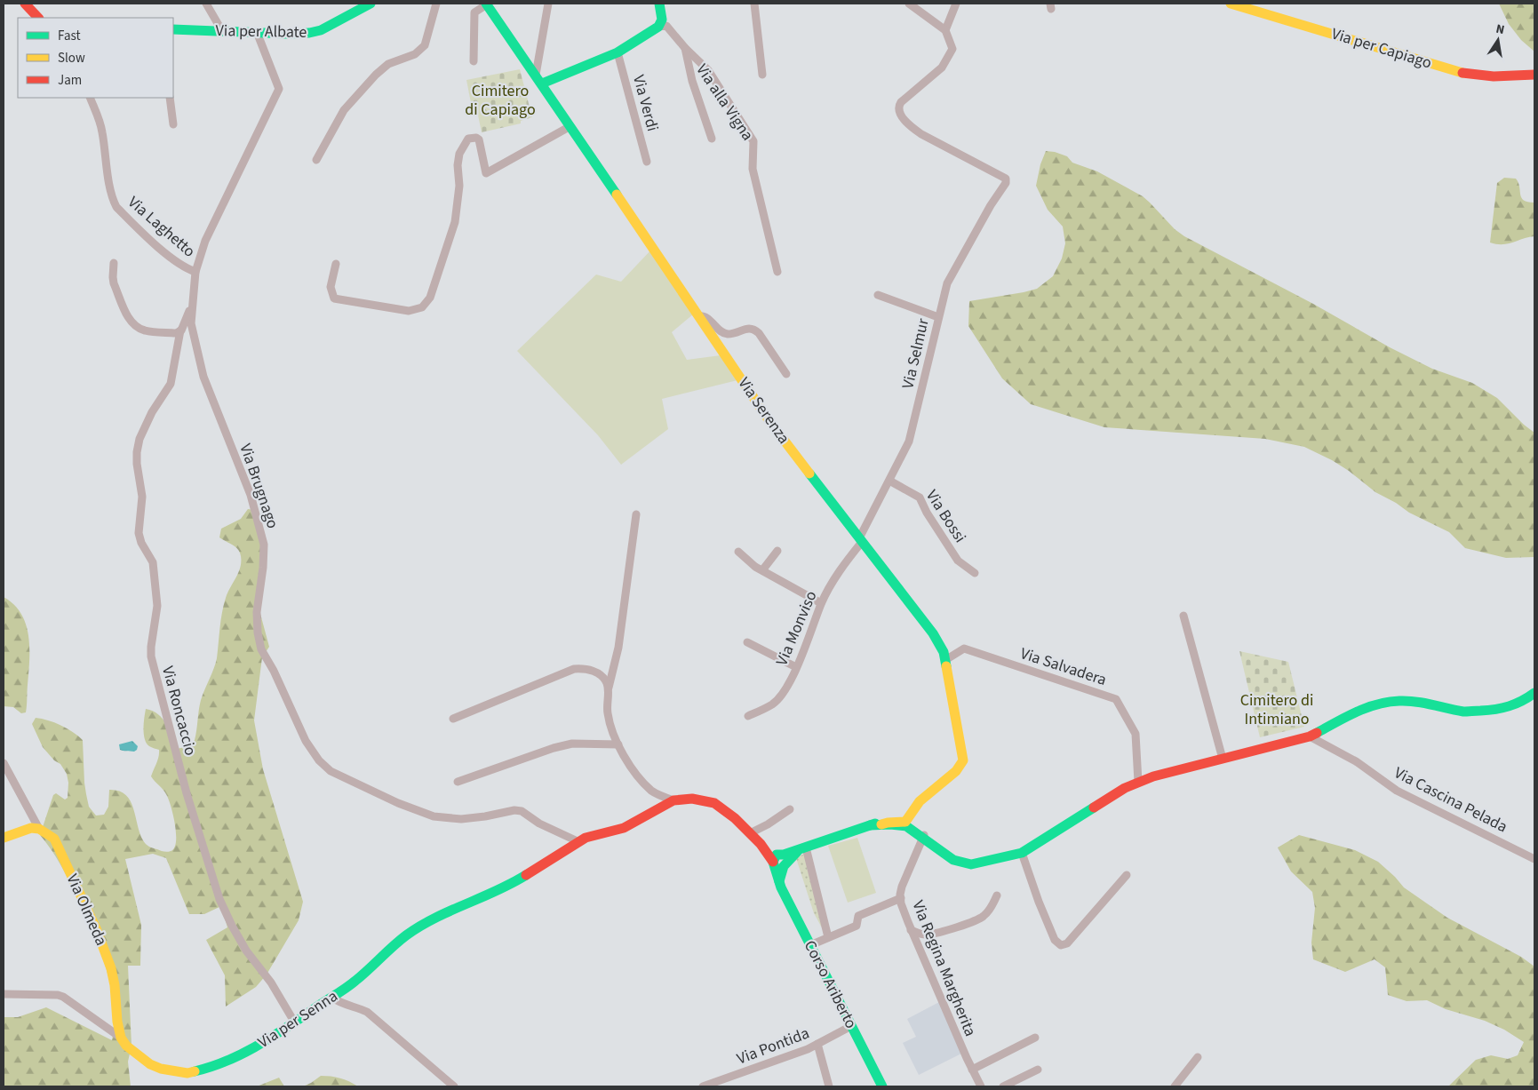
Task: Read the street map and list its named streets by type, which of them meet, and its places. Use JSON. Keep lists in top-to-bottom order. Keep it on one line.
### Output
{"streets":{"street":["Via per Albate","Via per Capiago","Via alla Vigna","Via Verdi","Via Laghetto","Via Selmur","Via Serenza","Via Brugnago","Via Bossi","Via Monviso","Via Salvadera","Via Roncaccio","Via Cascina Pelada","Via Olmeda","Via Regina Margherita","Corso Ariberto","Via per Senna","Via Pontida"]},"crossings":[["Via per Albate","Via Brugnago"],["Via Laghetto","Via Brugnago"],["Via Selmur","Via Serenza"],["Via Selmur","Via Bossi"],["Via Selmur","Via Monviso"],["Via Serenza","Via Monviso"],["Via Serenza","Via Salvadera"],["Via Brugnago","Via Roncaccio"],["Via Brugnago","Via per Senna"],["Via Roncaccio","Via per Senna"],["Via Olmeda","Via per Senna"],["Corso Ariberto","Via Pontida"]],"parks":["Cimitero di Capiago","Cimitero di Intimiano"],"legend":["Fast","Slow","Jam"],"north":"top"}
